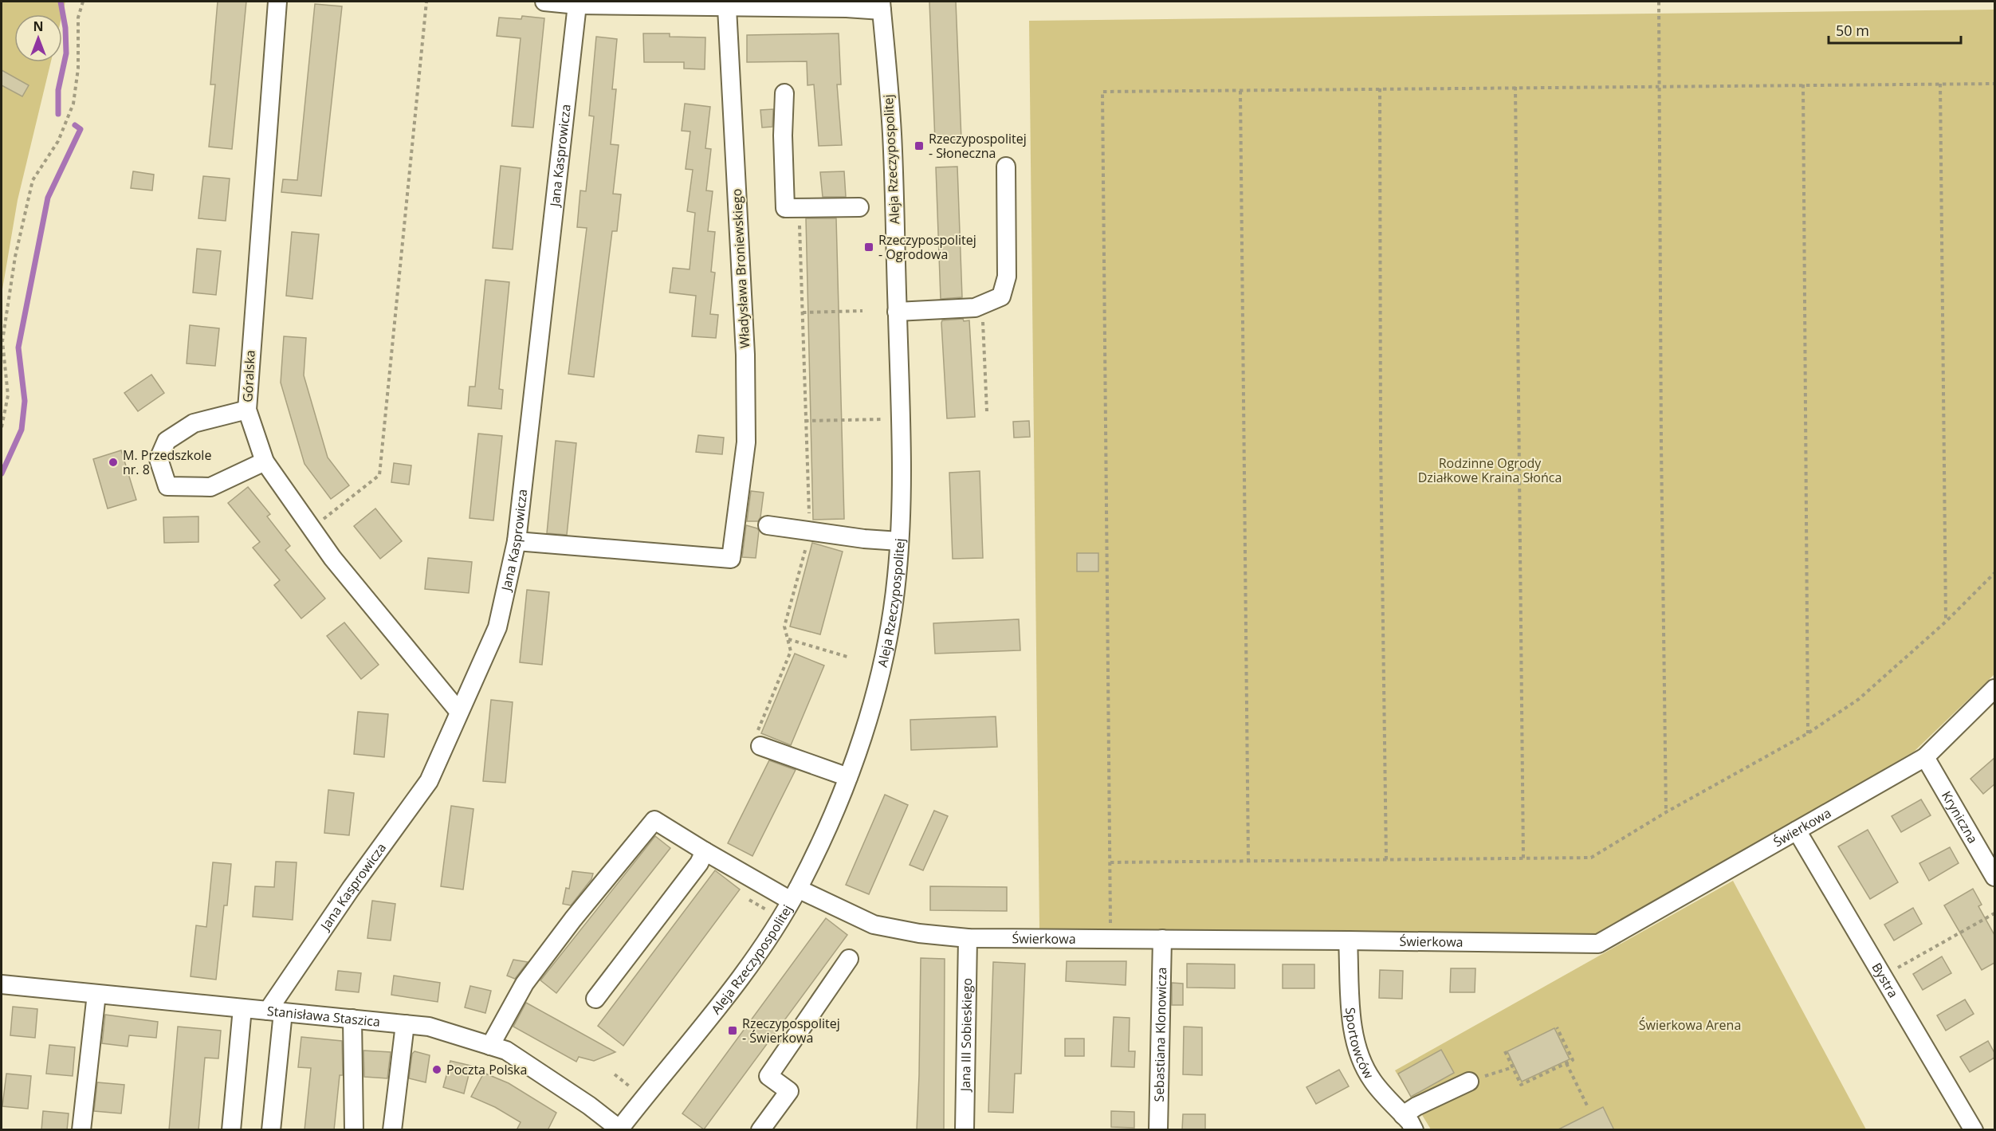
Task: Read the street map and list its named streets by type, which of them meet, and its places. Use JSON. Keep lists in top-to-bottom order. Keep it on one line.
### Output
{"streets":{"street":["Jana Kasprowicza","Aleja Rzeczypospolitej","Władysława Broniewskiego","Góralska","Kryniczna","Świerkowa","Bystra","Stanisława Staszica","Jana III Sobieskiego","Sebastiana Klonowicza","Sportowców"]},"crossings":[["Jana Kasprowicza","Władysława Broniewskiego"],["Jana Kasprowicza","Góralska"],["Jana Kasprowicza","Stanisława Staszica"],["Aleja Rzeczypospolitej","Świerkowa"],["Aleja Rzeczypospolitej","Stanisława Staszica"],["Kryniczna","Świerkowa"],["Świerkowa","Bystra"],["Świerkowa","Stanisława Staszica"],["Świerkowa","Jana III Sobieskiego"],["Świerkowa","Sebastiana Klonowicza"],["Świerkowa","Sportowców"]],"parks":["Rodzinne Ogrody Działkowe Kraina Słońca","Świerkowa Arena"],"places":{"transit":["Rzeczypospolitej - Słoneczna","Rzeczypospolitej - Ogrodowa","Rzeczypospolitej - Świerkowa"],"other":["M. Przedszkole nr. 8","Poczta Polska"]},"scale_bar":"50 m","north":"top"}
